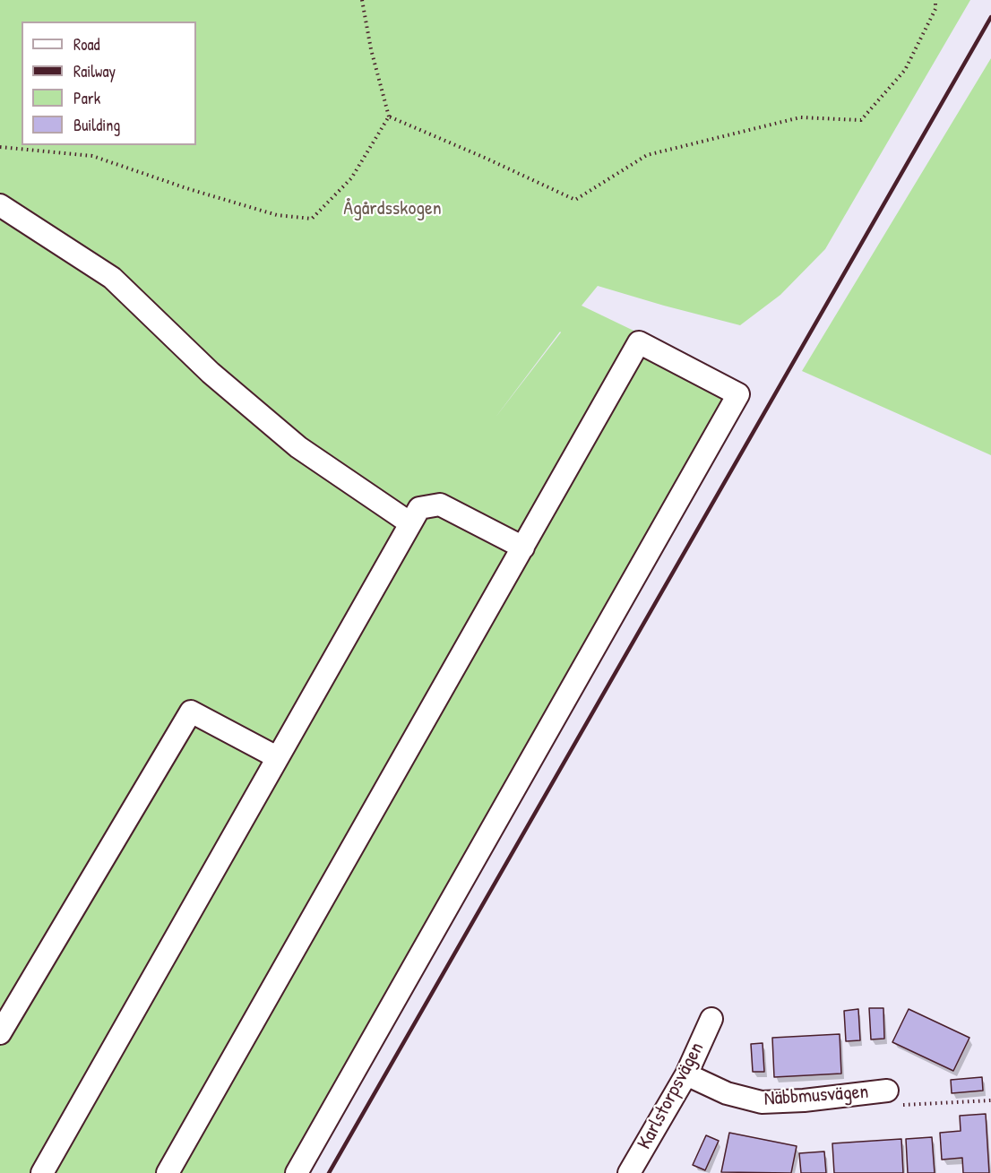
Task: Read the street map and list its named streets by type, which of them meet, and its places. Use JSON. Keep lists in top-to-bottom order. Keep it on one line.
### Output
{"streets":{"street":["Karlstorpsvägen","Näbbmusvägen"]},"crossings":[["Karlstorpsvägen","Näbbmusvägen"]],"parks":["Ågårdsskogen"],"legend":["Road","Railway","Park","Building"]}
